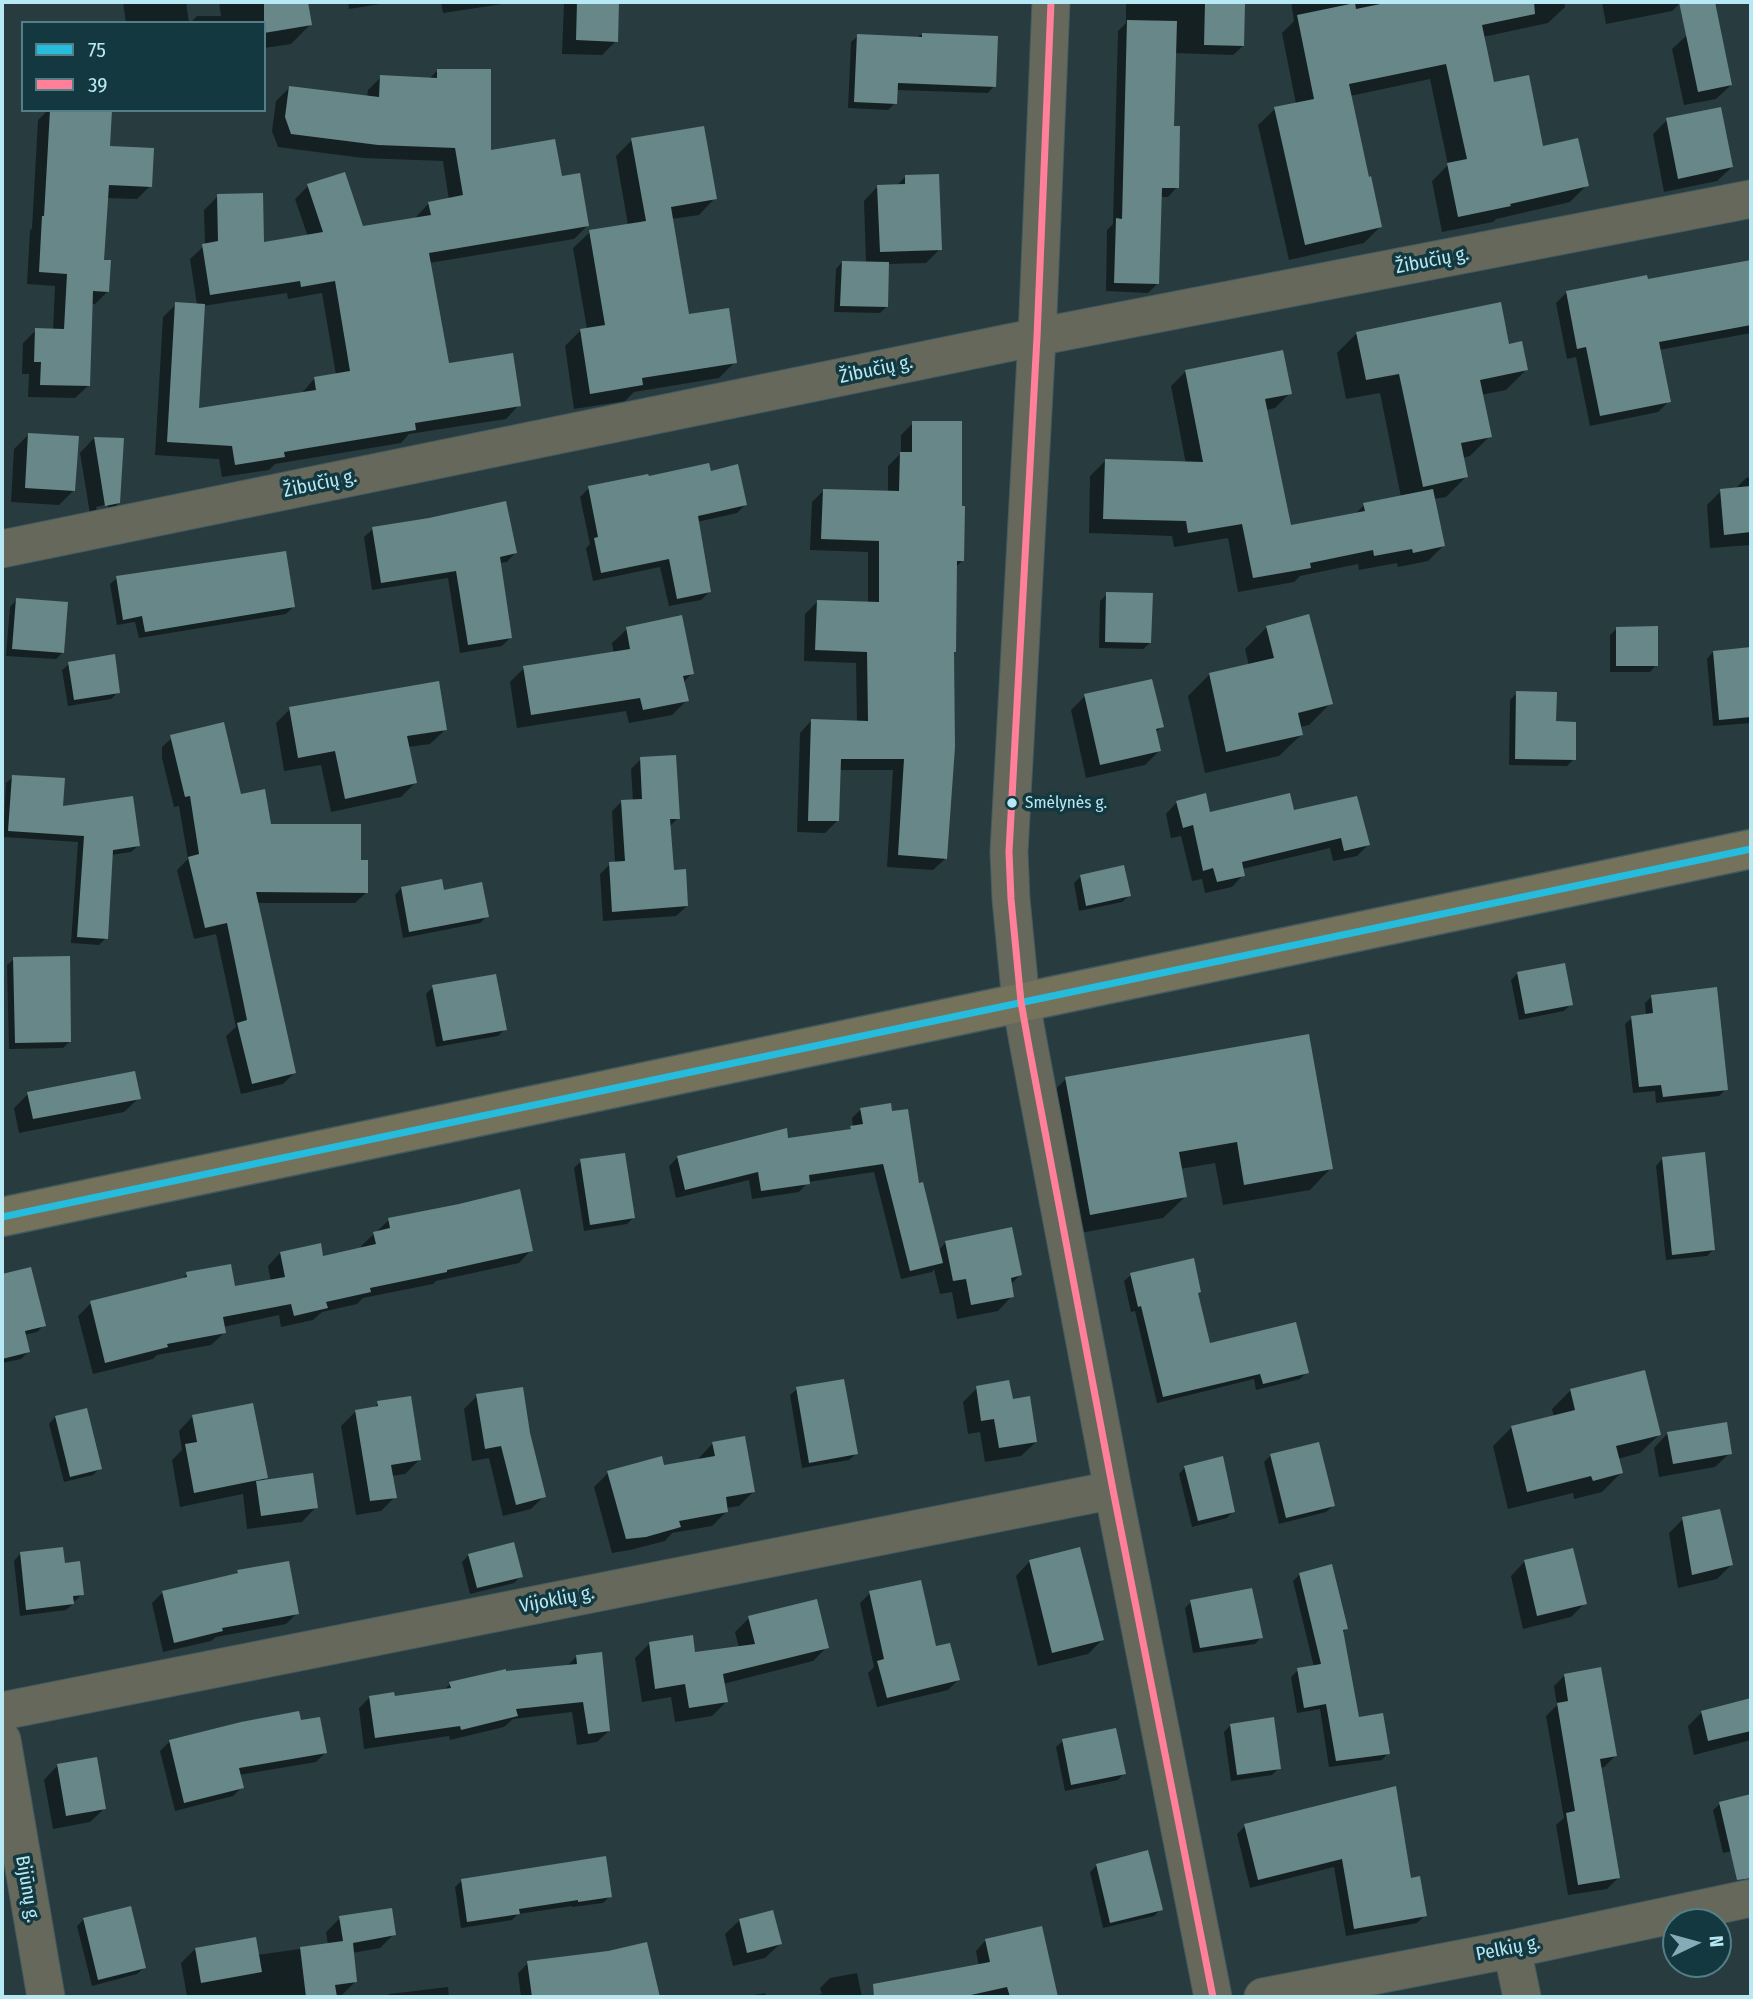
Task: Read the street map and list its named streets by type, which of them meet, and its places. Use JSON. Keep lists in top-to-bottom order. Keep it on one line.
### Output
{"streets":{"street":["Žibučių g.","Vijoklių g.","Bijūnų g.","Pelkių g."]},"places":["Smėlynės g."],"lines":["transit line 39","transit line 75"],"legend":["75","39"],"north":"right"}
